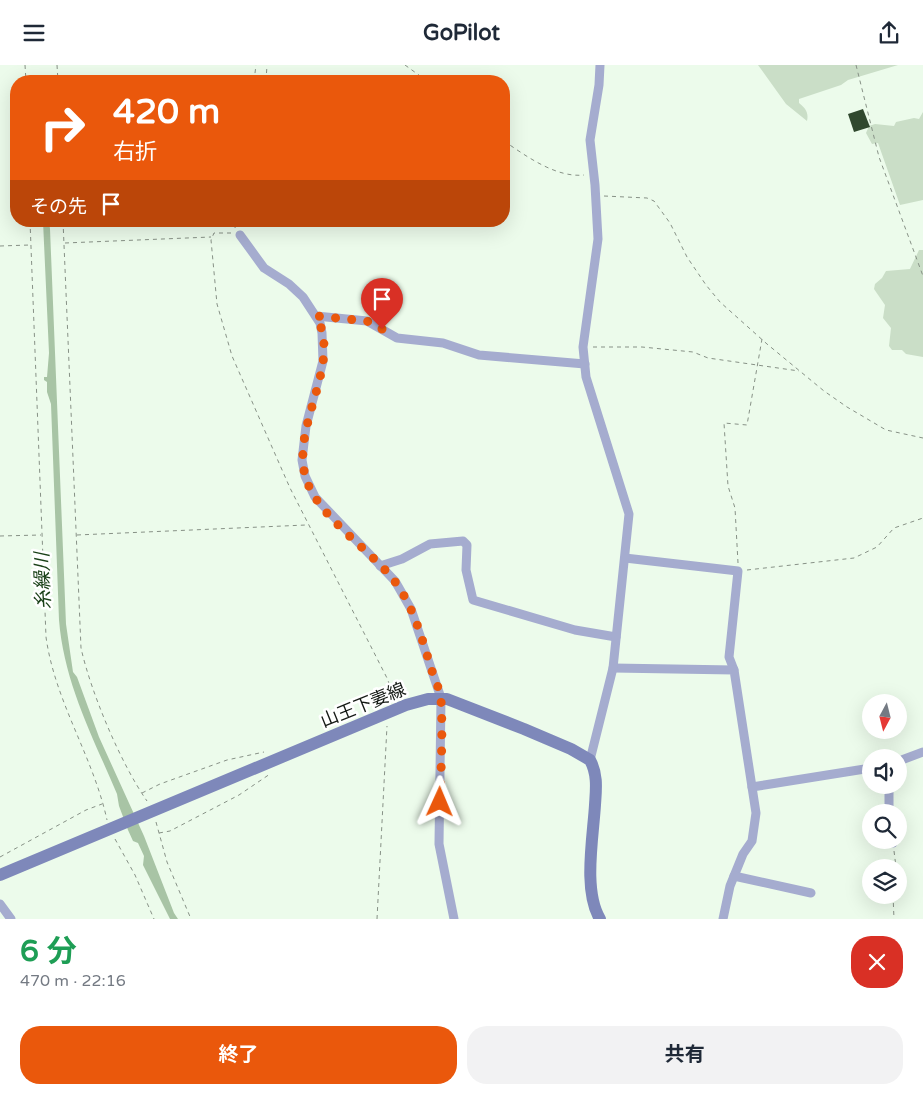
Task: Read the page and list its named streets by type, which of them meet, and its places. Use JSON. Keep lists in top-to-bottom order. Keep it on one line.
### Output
{"streets":{"main road":["山王下妻線"]},"water":["糸繰川"],"north":"bottom","page":{"header":"GoPilot","turn":["420 m","右折"],"then":"その先","heading":["6 分","470 m · 22:16"],"buttons":["終了","共有"]}}
